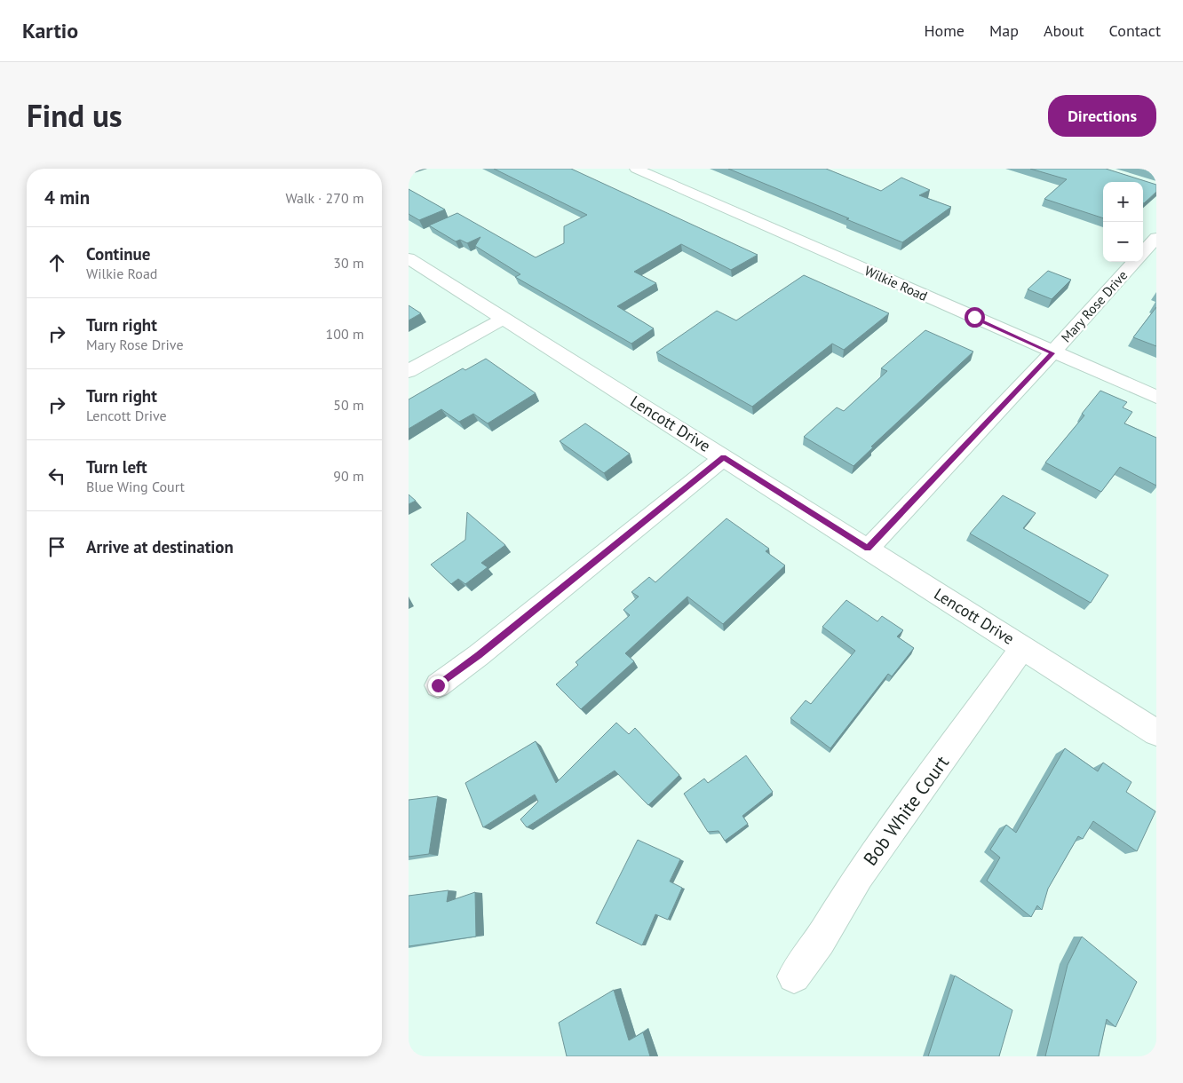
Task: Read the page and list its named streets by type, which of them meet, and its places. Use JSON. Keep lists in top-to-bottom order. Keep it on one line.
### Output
{"streets":{"street":["Wilkie Road","Mary Rose Drive","Lencott Drive","Bob White Court"]},"crossings":[["Wilkie Road","Mary Rose Drive"],["Mary Rose Drive","Lencott Drive"],["Lencott Drive","Bob White Court"]],"page":{"header":"Kartio","nav":["Home","Map","About","Contact"],"title":"Find us","buttons":"Directions","heading":["4 min","Walk · 270 m"],"map_buttons":["+","−"],"list":[["Continue","Wilkie Road","30 m"],["Turn right","Mary Rose Drive","100 m"],["Turn right","Lencott Drive","50 m"],["Turn left","Blue Wing Court","90 m"],"Arrive at destination"]}}
